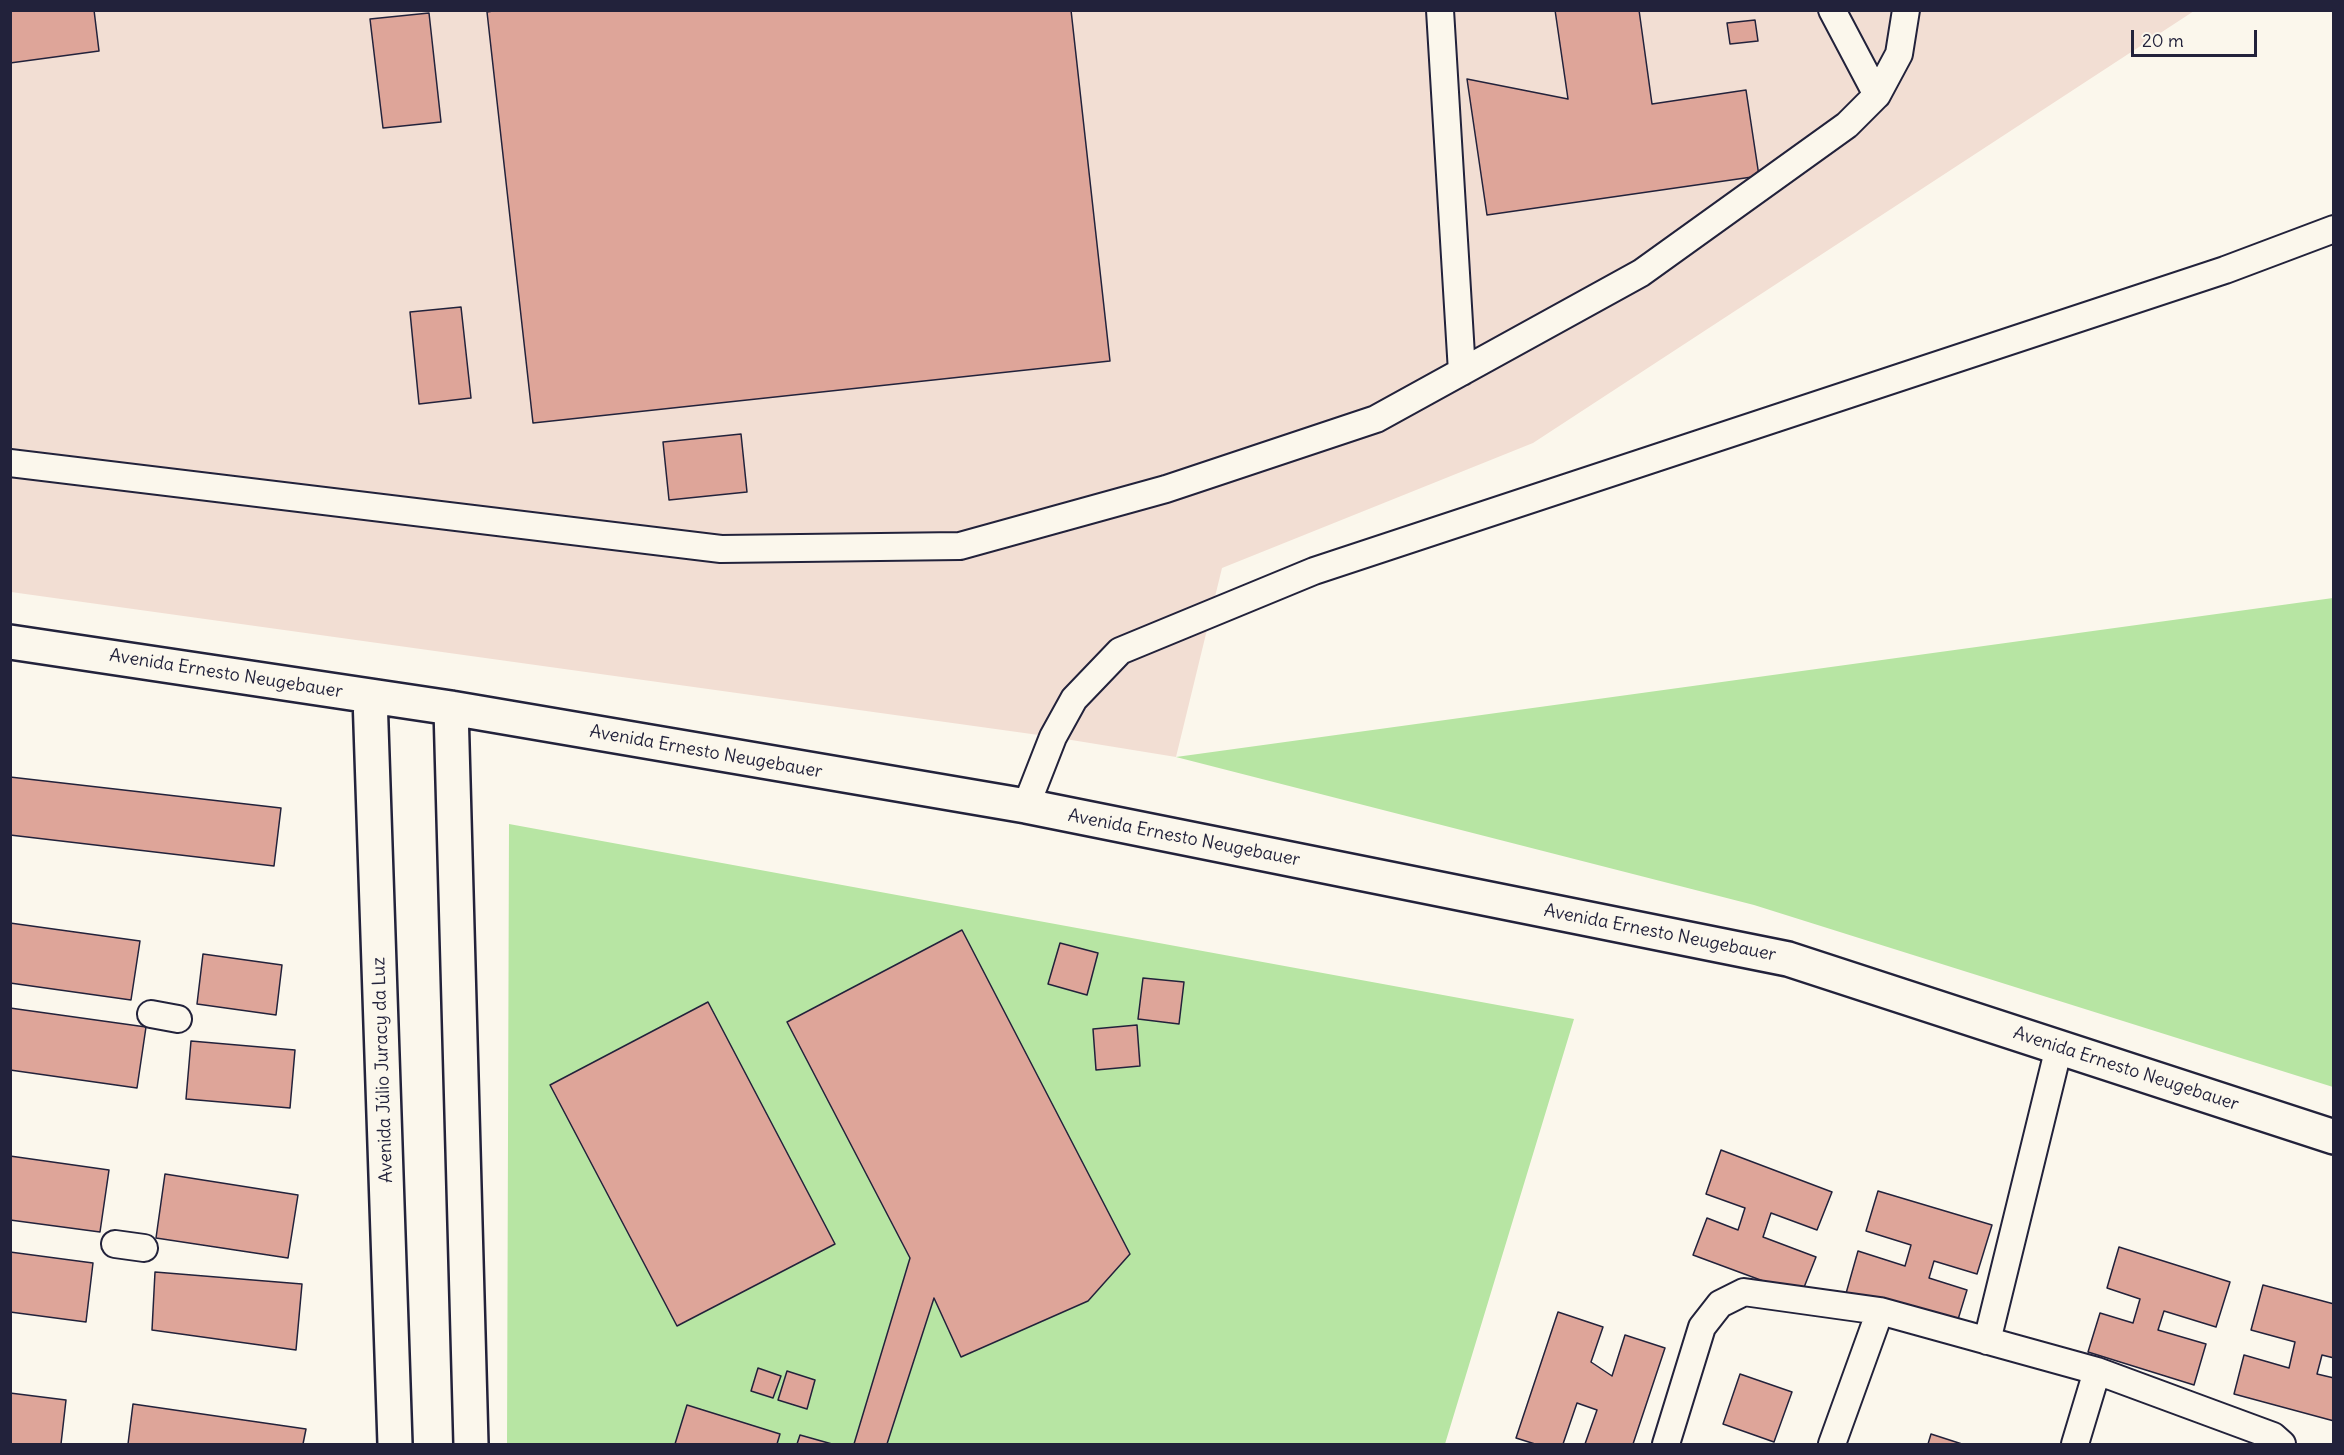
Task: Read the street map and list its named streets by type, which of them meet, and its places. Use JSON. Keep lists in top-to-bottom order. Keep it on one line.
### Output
{"streets":{"main road":["Avenida Ernesto Neugebauer","Avenida Júlio Juracy da Luz"]},"crossings":[["Avenida Ernesto Neugebauer","Avenida Júlio Juracy da Luz"]],"scale_bar":"20 m"}
